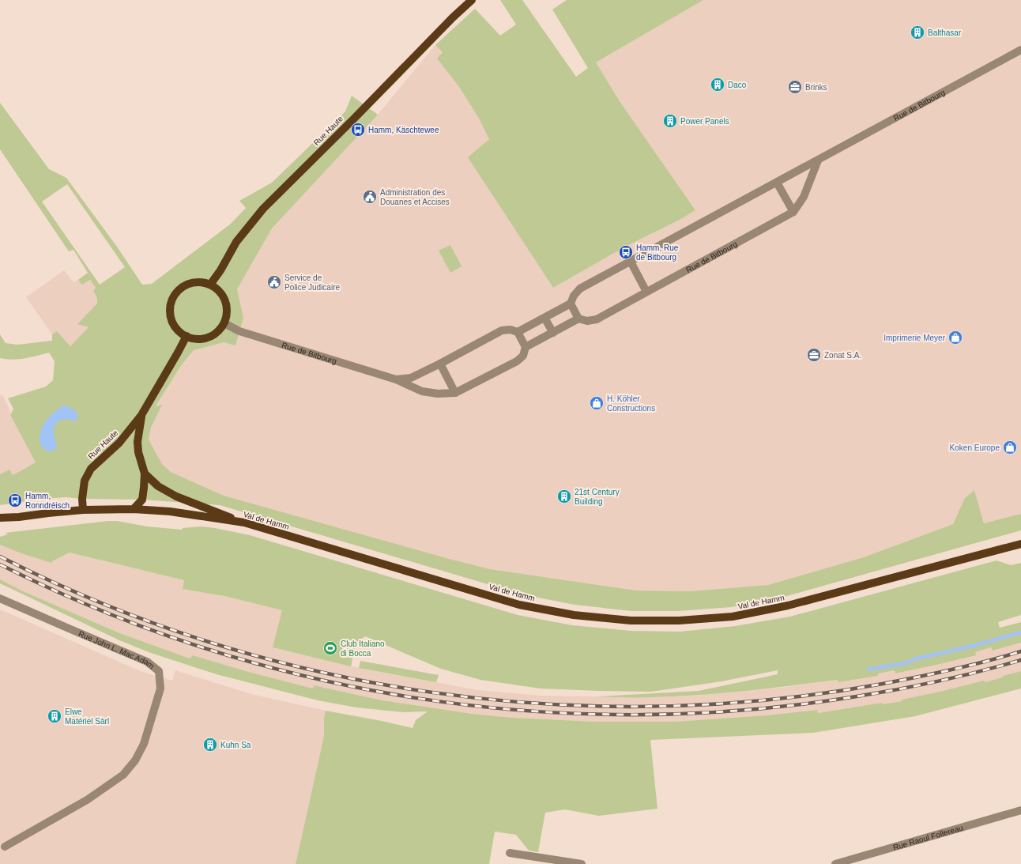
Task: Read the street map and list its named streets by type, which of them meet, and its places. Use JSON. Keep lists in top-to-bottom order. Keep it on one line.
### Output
{"streets":{"main road":["Rue Haute","Val de Hamm"],"street":["Rue de Bitbourg","Rue John L. Mac Adam","Rue Raoul Follereau"]},"crossings":[["Rue de Bitbourg","Rue Haute"],["Rue Haute","Val de Hamm"]],"places":{"building":["Balthasar","Daco","Power Panels","21st Century Building","Elwe Matériel Sàrl","Kuhn Sa"],"office":["Brinks","Zonat S.A."],"bus stop":["Hamm, Käschtewee","Hamm, Rue de Bitbourg","Hamm, Ronndréisch"],"public building":["Administration des Douanes et Accises","Service de Police Judicaire"],"shop":["Imprimerie Meyer","H. Köhler Constructions","Koken Europe"],"sports":["Club Italiano di Bocca"]}}
